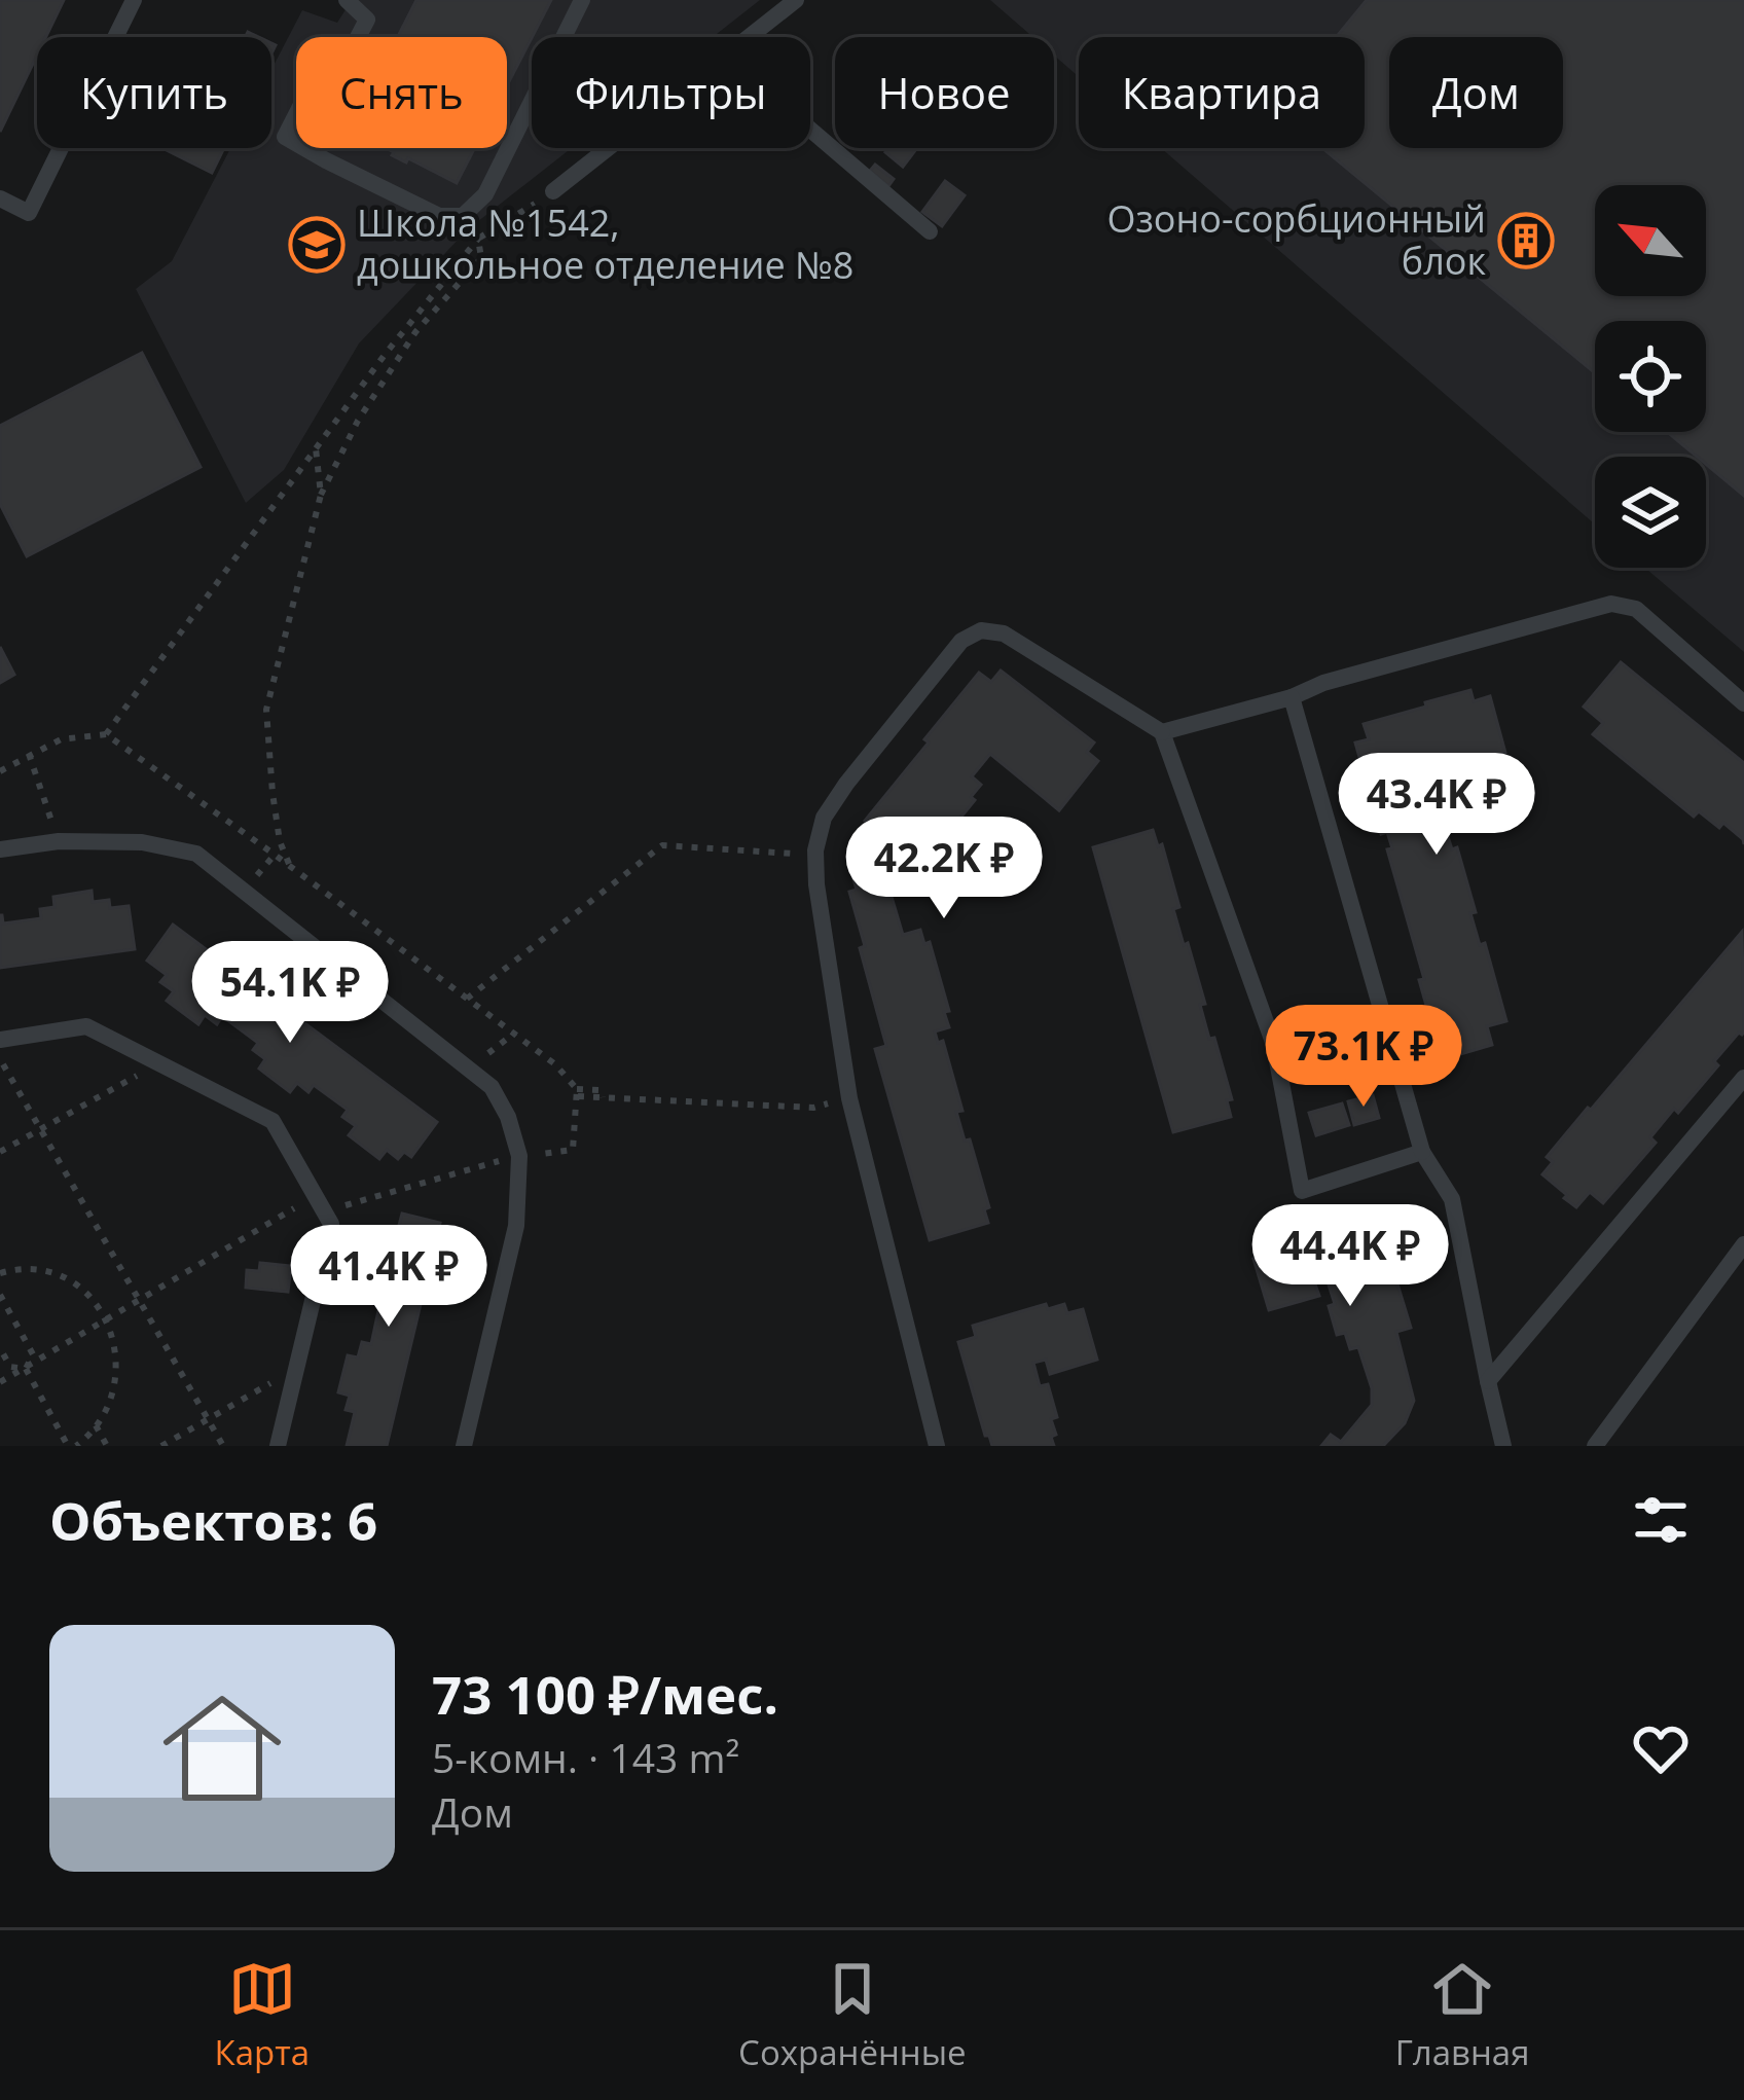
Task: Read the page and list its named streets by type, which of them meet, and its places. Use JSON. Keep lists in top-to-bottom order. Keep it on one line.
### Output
{"places":{"building":["Озоно-сорбционный блок"],"school or university":["Школа №1542, дошкольное отделение №8"]},"north":"top left","page":{"chip":["Купить","Снять","Фильтры","Новое","Квартира","Дом"],"price":["43.4K ₽","42.2K ₽","54.1K ₽","73.1K ₽","44.4K ₽","41.4K ₽"],"heading":"Объектов: 6","list":[{"name":"73 100 ₽/мес.","note":"5-комн. · 143 m² · Дом"}],"tabs":["Карта","Сохранённые","Главная"]}}
